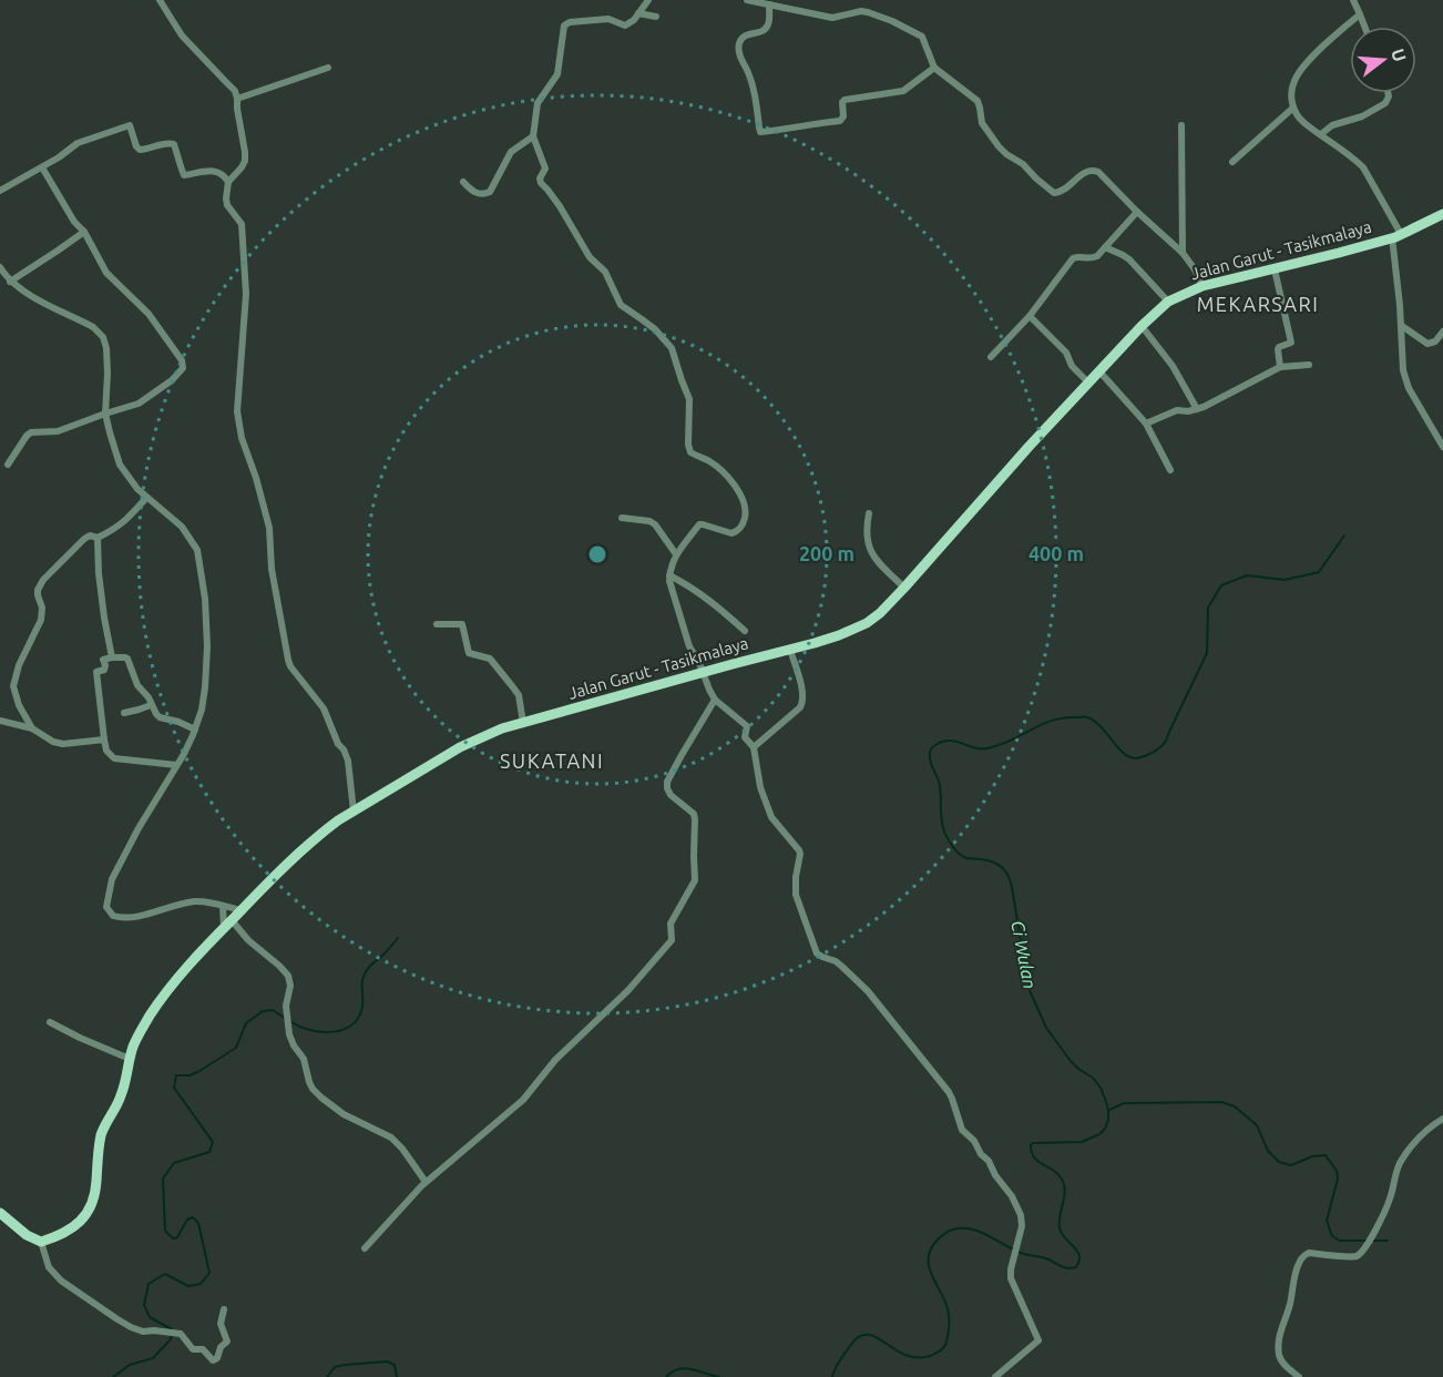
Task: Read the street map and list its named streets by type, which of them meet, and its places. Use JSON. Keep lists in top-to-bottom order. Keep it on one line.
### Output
{"streets":{"main road":["Jalan Garut - Tasikmalaya"]},"districts":["MEKARSARI","SUKATANI"],"water":["Ci Wulan"],"north":"right","rings":["200 m","400 m"]}
